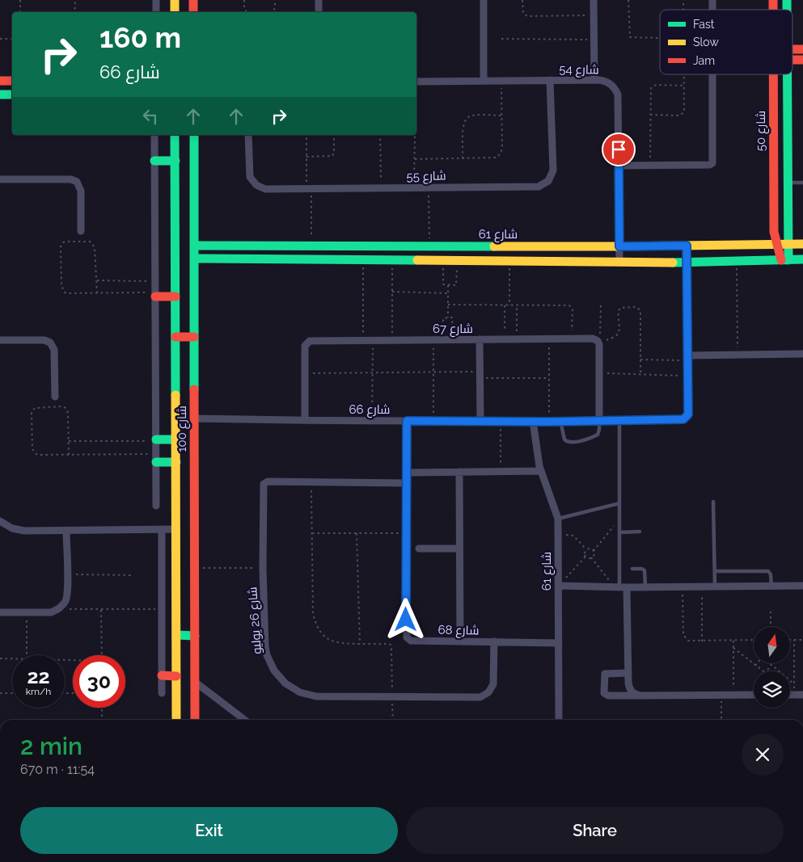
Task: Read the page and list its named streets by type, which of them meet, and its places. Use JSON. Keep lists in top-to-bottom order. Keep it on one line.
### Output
{"streets":{"street":["شارع 54","شارع 50","شارع 55","شارع 61","شارع 67","شارع 66","شارع 100","شارع 26 يوليو","شارع 68"]},"crossings":[["شارع 54","شارع 55"],["شارع 54","شارع 61"],["شارع 50","شارع 61"],["شارع 61","شارع 66"],["شارع 61","شارع 100"],["شارع 61","شارع 68"],["شارع 67","شارع 66"],["شارع 66","شارع 100"],["شارع 66","شارع 68"],["شارع 26 يوليو","شارع 68"]],"legend":["Fast","Slow","Jam"],"north":"top","page":{"turn":["160 m","شارع 66"],"speed":"22 km/h","limit":"30","heading":["2 min","670 m · 11:54"],"buttons":["Exit","Share"]}}
